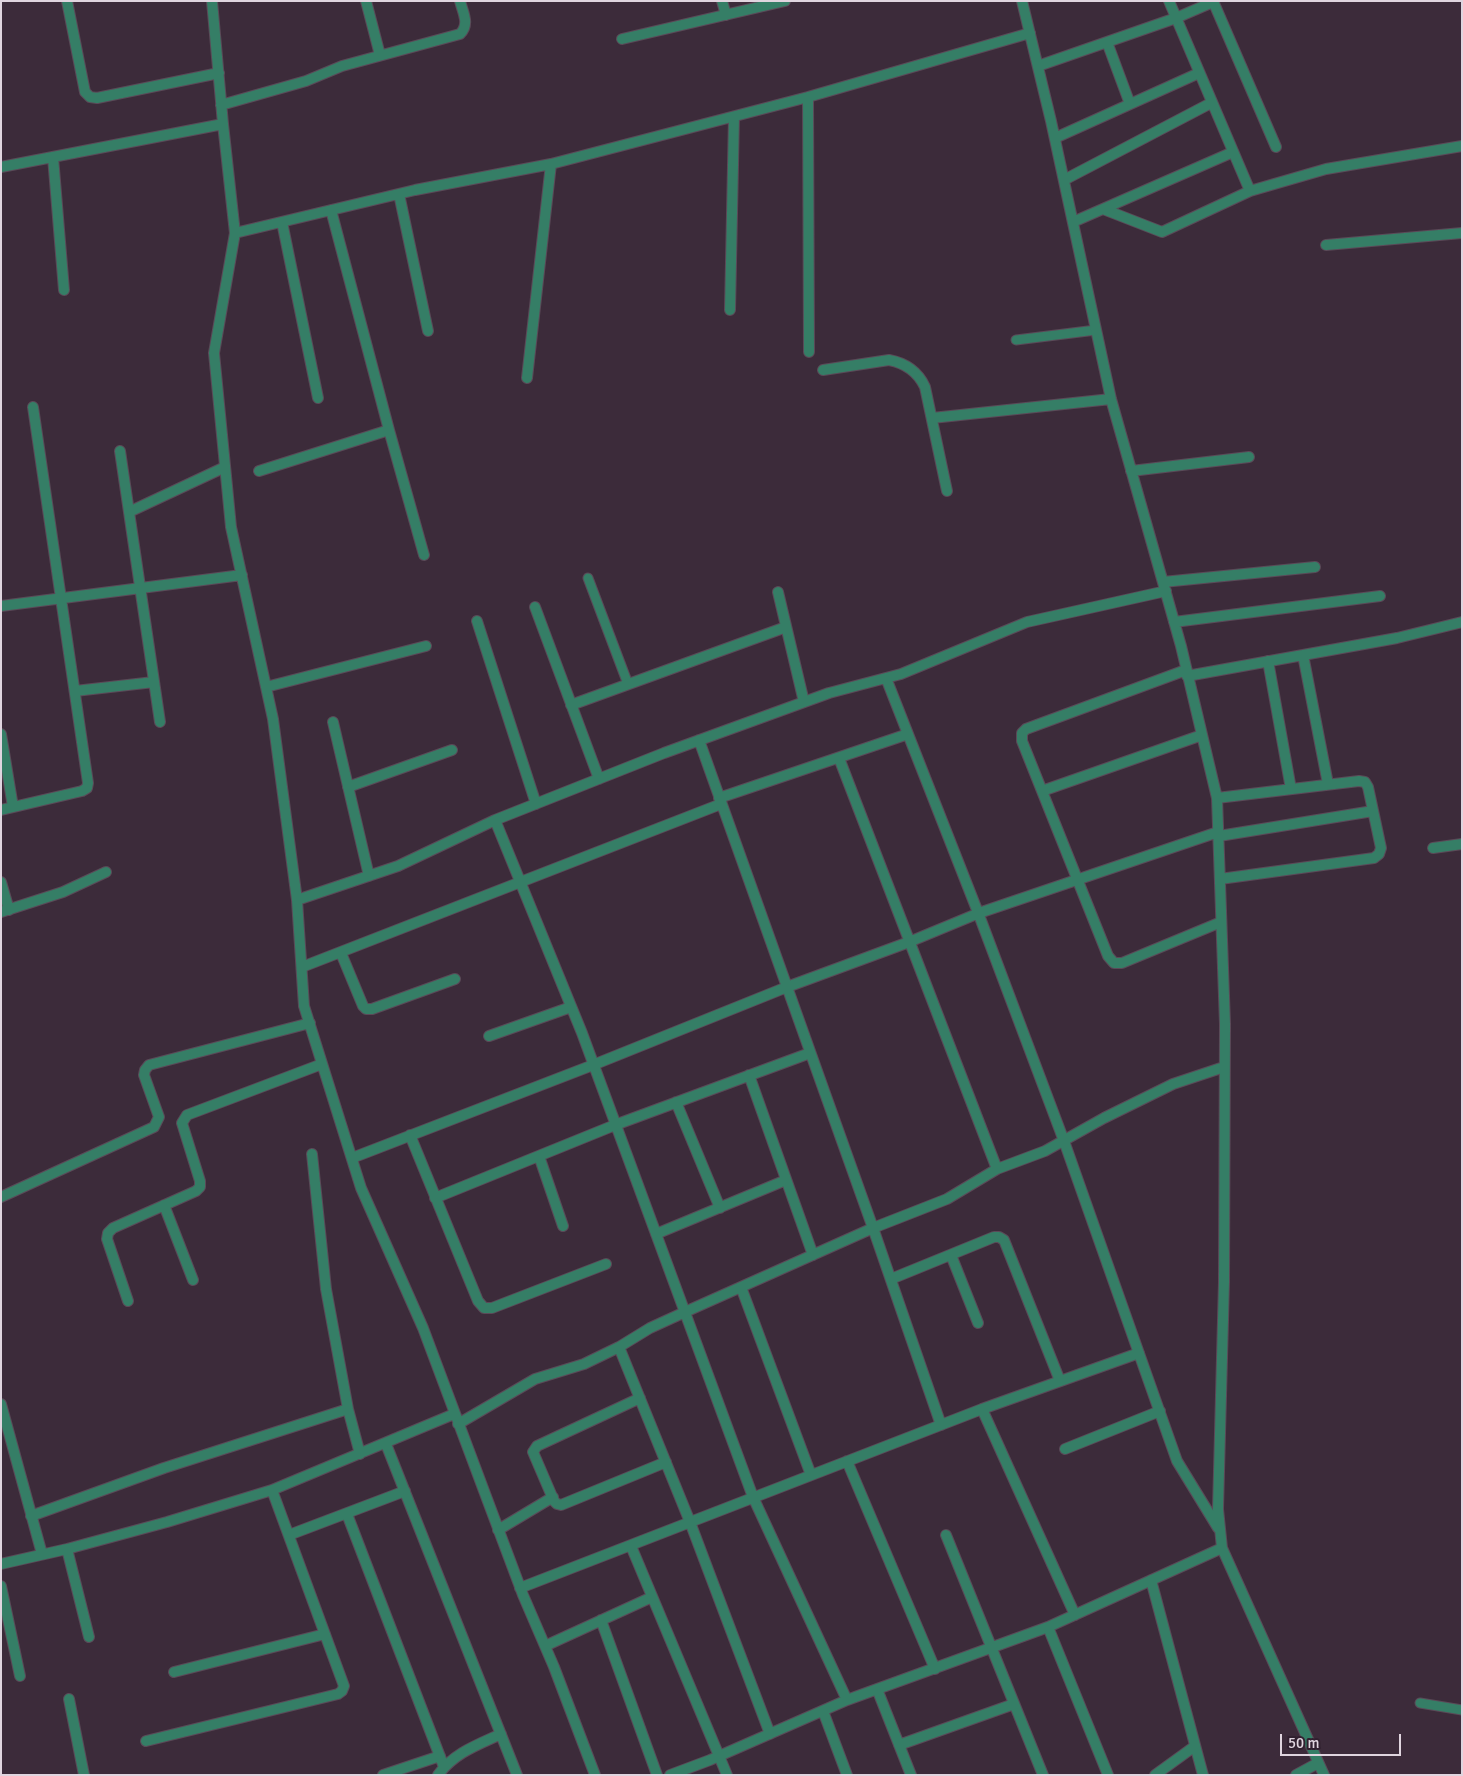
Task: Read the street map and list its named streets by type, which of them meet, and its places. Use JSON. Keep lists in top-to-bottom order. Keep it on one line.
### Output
{"scale_bar":"50 m"}
